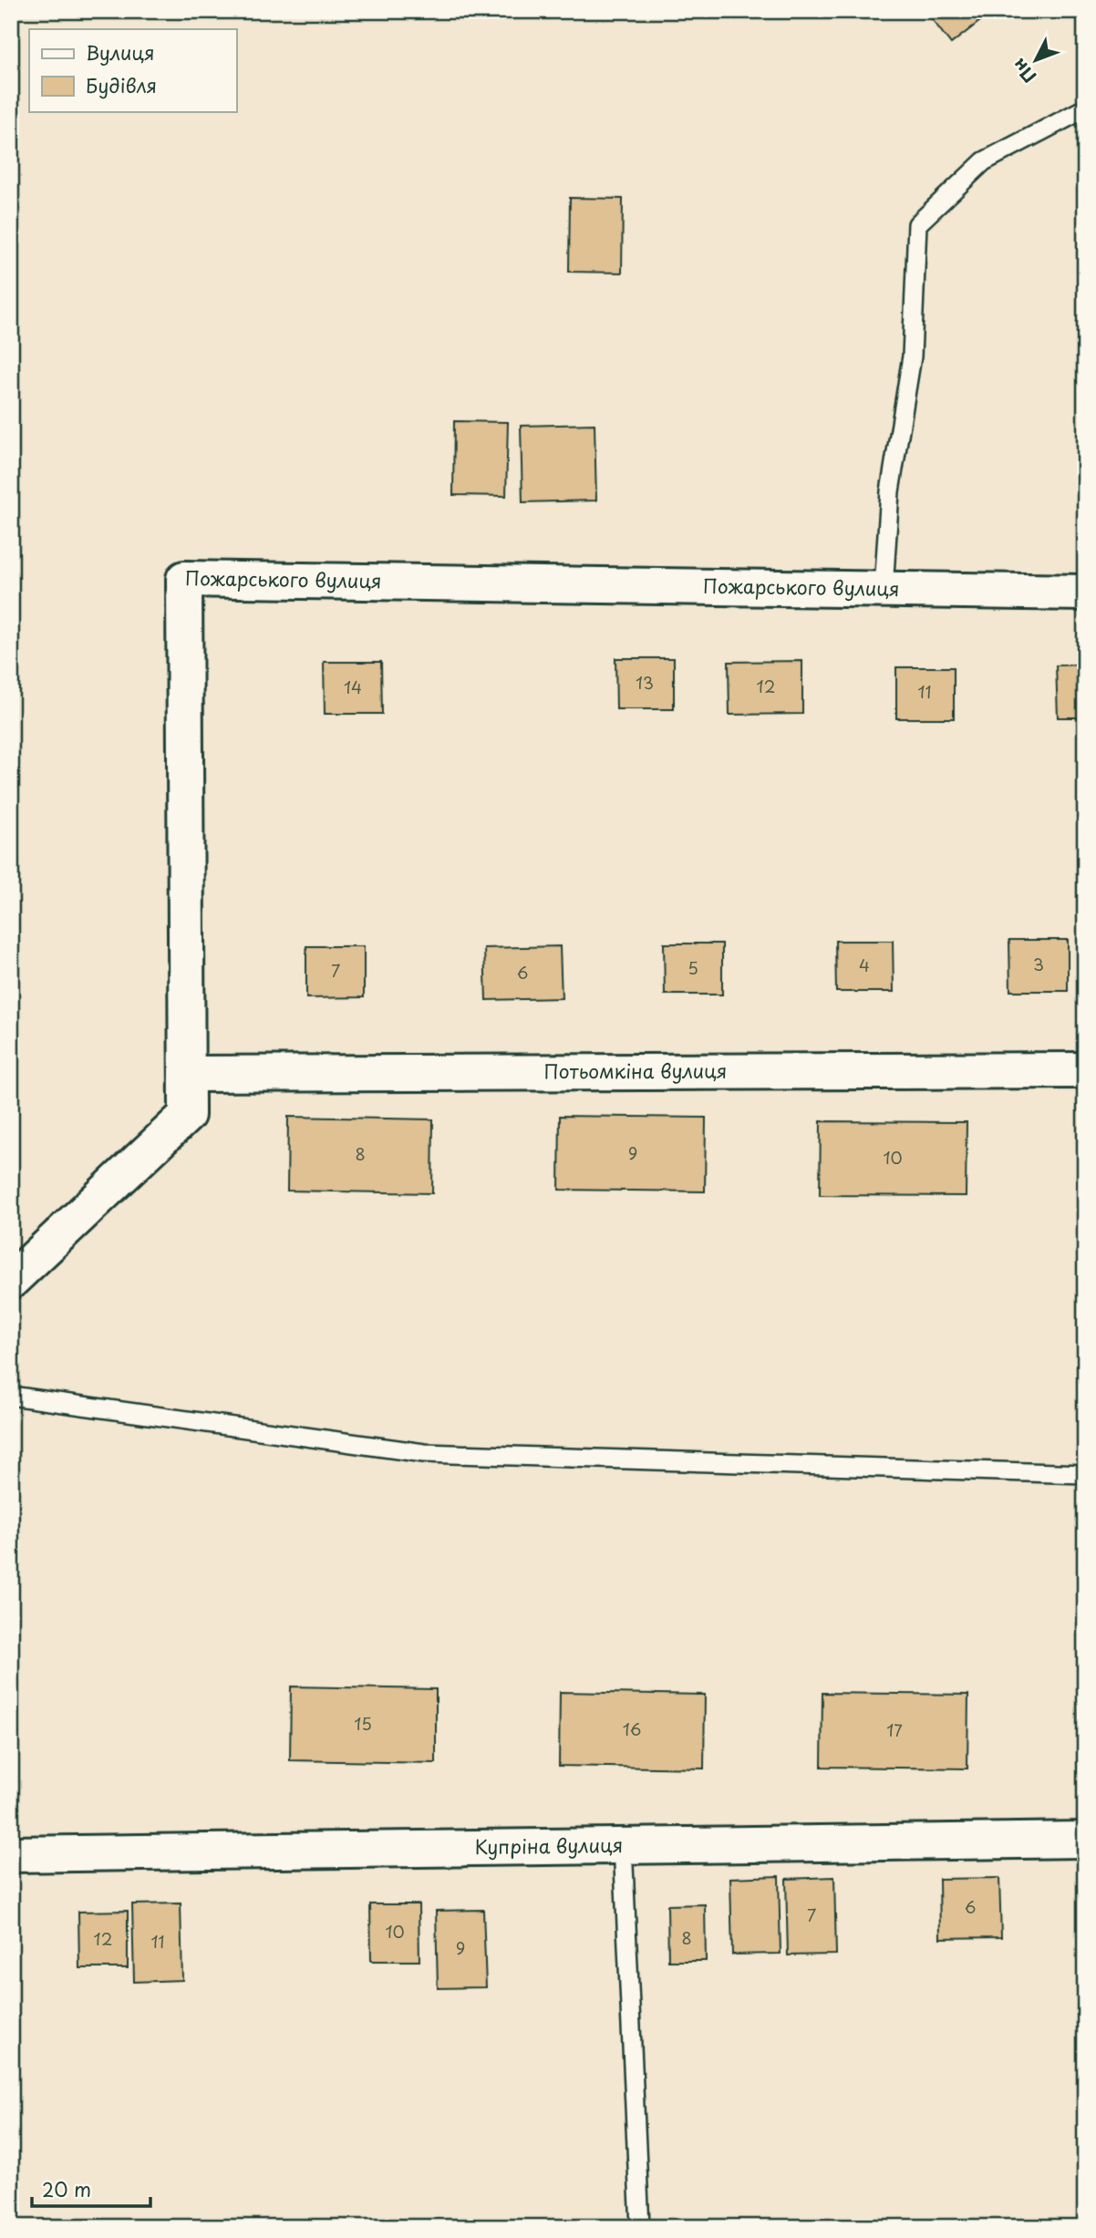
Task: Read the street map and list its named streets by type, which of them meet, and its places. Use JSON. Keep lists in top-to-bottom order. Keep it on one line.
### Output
{"streets":{"street":["Пожарського вулиця","Потьомкіна вулиця","Купріна вулиця"]},"crossings":[["Пожарського вулиця","Потьомкіна вулиця"]],"house_numbers":["13","12","14","11","3","4","5","7","6","9","8","10","15","16","17","6","7","10","8","12","11","9"],"legend":["Вулиця","Будівля"],"scale_bar":"20 m","north":"bottom left"}
